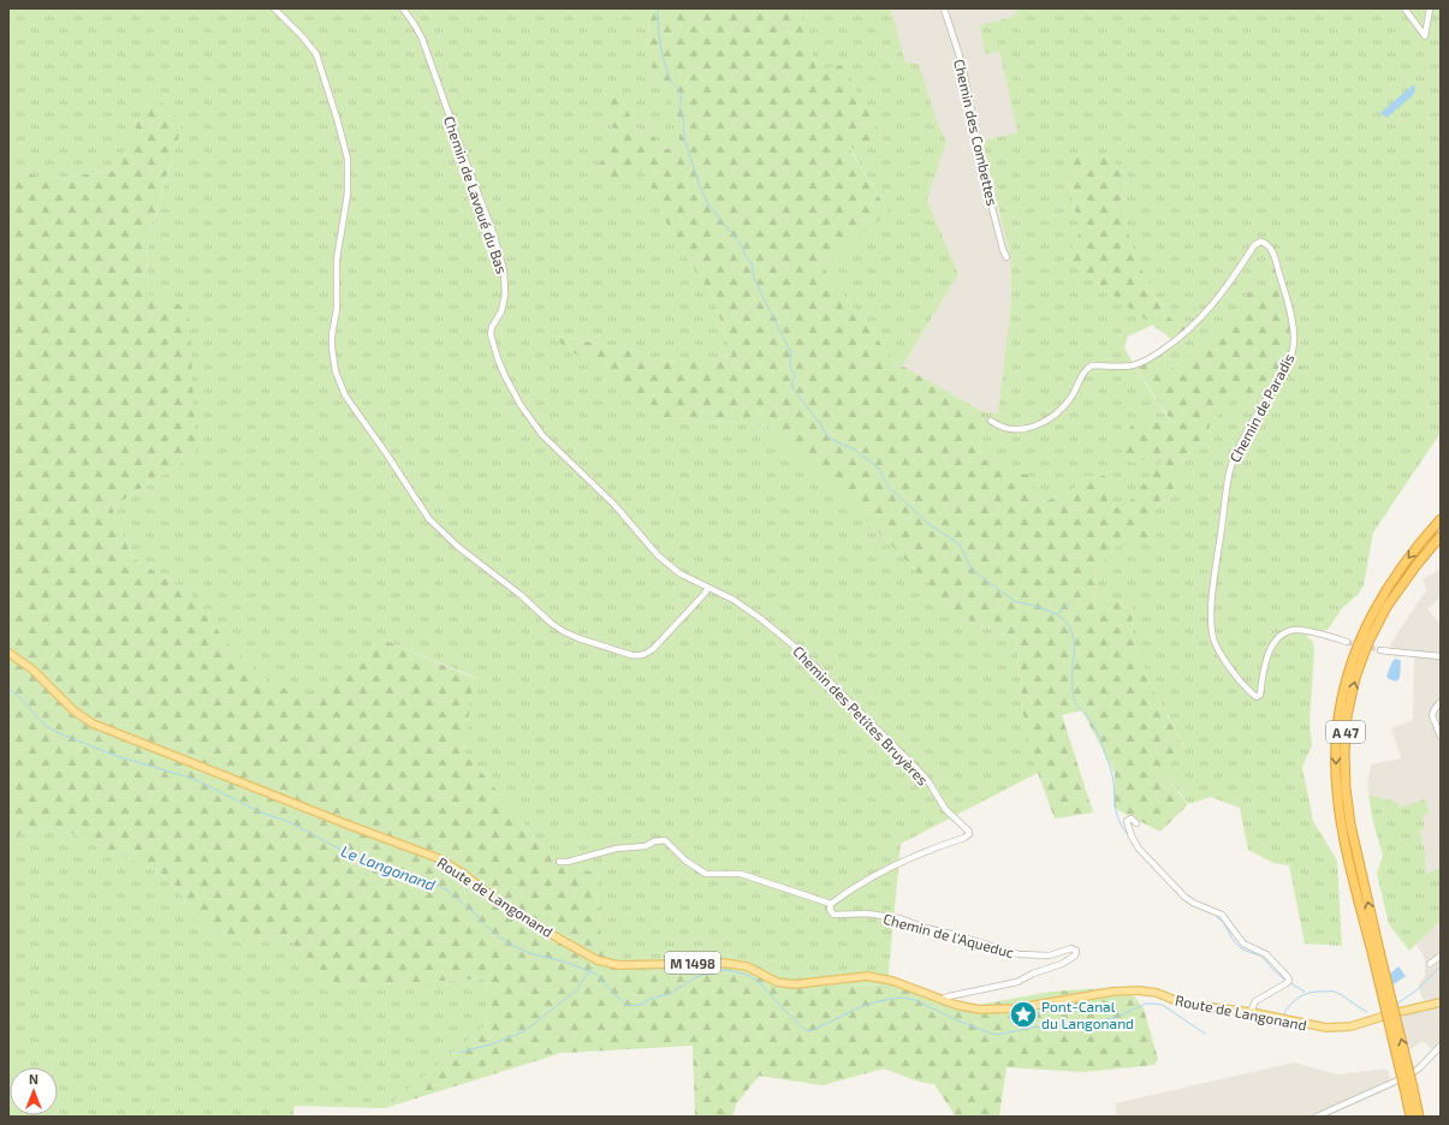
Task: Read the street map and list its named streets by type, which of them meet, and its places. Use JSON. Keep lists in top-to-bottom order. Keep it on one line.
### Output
{"streets":{"highway":["A 47"],"main road":["Route de Langonand","M 1498"],"street":["Chemin des Combettes","Chemin de Lavoué du Bas","Chemin de Paradis","Chemin des Petites Bruyères","Chemin de l'Aqueduc"]},"crossings":[["Chemin de Lavoué du Bas","Chemin des Petites Bruyères"],["Chemin des Petites Bruyères","Chemin de l'Aqueduc"],["Route de Langonand","Chemin de l'Aqueduc"]],"water":["Le Langonand"],"places":{"place":["Pont-Canal du Langonand"]},"north":"top"}
